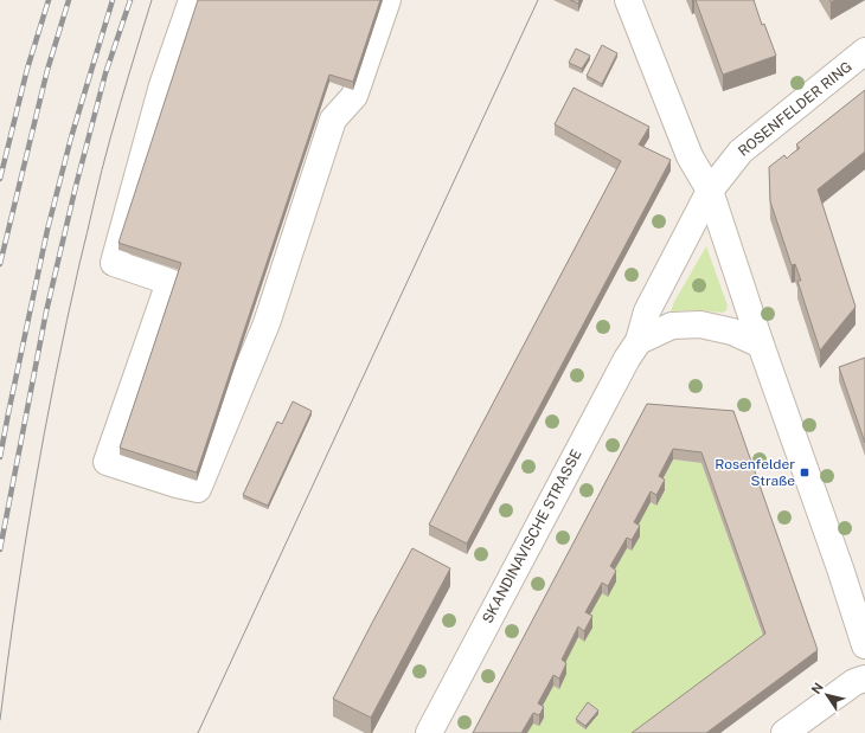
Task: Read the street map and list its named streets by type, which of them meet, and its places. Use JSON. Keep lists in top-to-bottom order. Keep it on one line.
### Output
{"streets":{"street":["ROSENFELDER RING","SKANDINAVISCHE STRASSE"]},"crossings":[["ROSENFELDER RING","SKANDINAVISCHE STRASSE"]],"places":{"transit":["Rosenfelder Straße"]},"north":"top left"}
